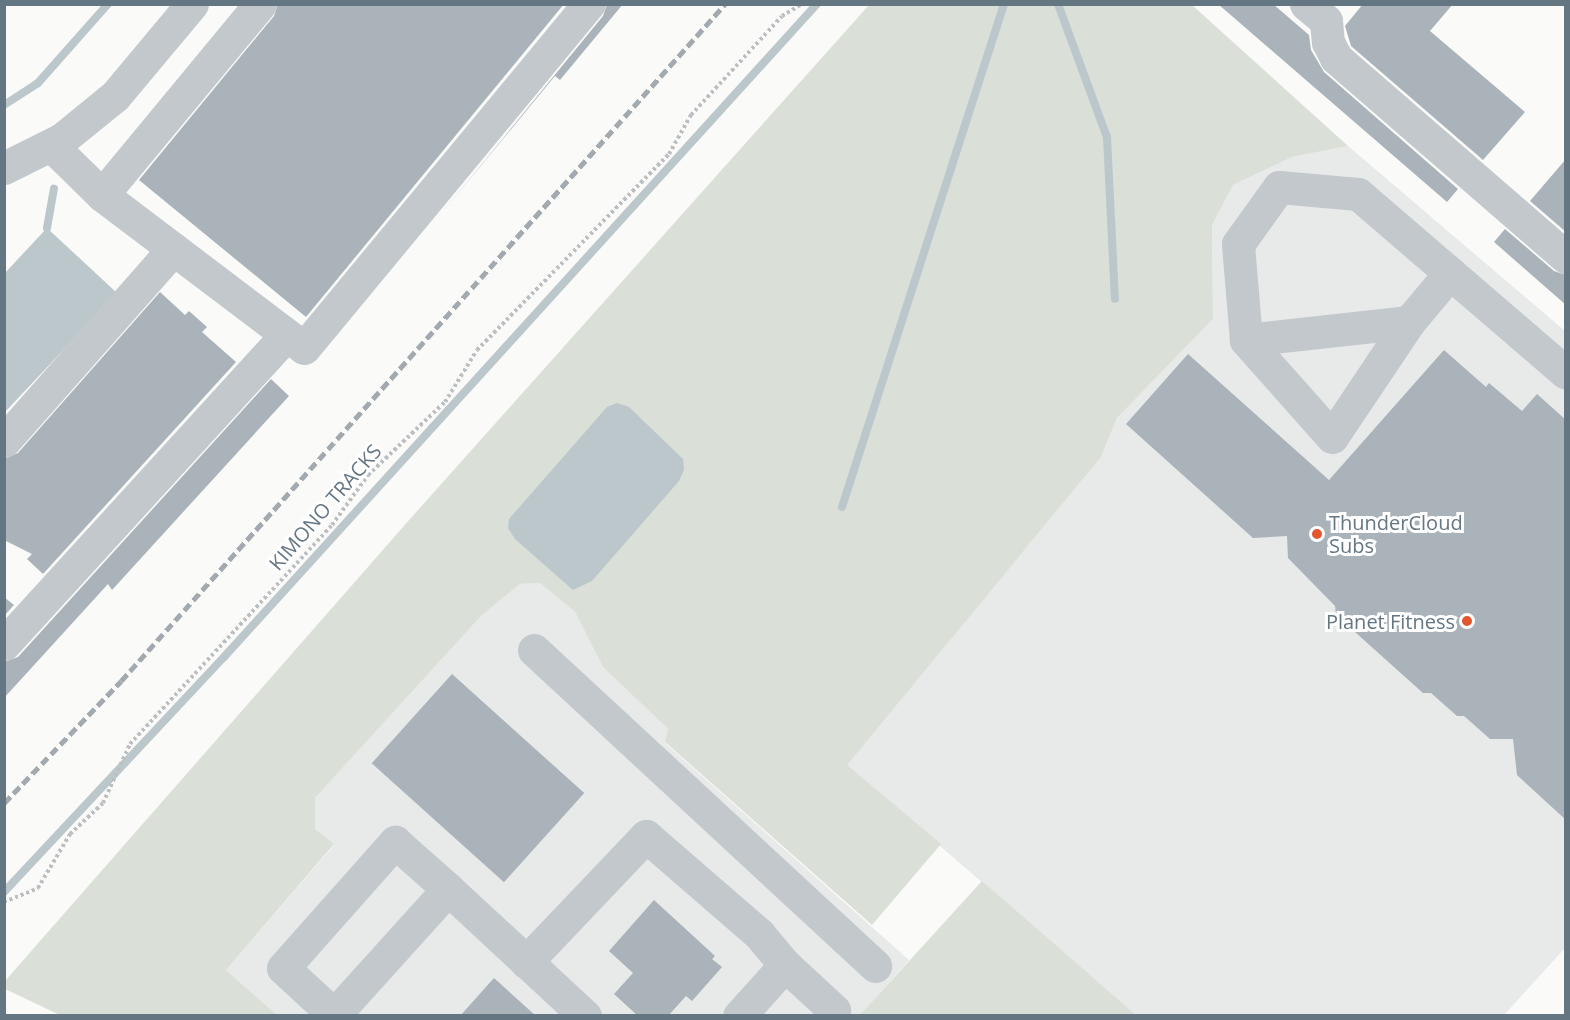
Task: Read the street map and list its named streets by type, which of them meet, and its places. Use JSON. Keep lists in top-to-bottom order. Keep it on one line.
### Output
{"streets":{"path":["KIMONO TRACKS"]},"places":["ThunderCloud Subs","Planet Fitness"]}
